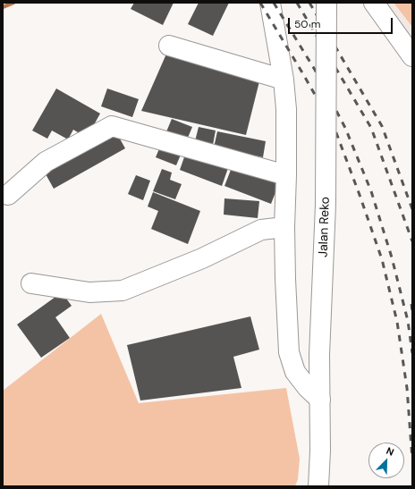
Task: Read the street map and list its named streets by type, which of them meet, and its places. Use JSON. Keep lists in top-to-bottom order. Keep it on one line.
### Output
{"streets":{"main road":["Jalan Reko"]},"scale_bar":"50 m","north":"top right"}
